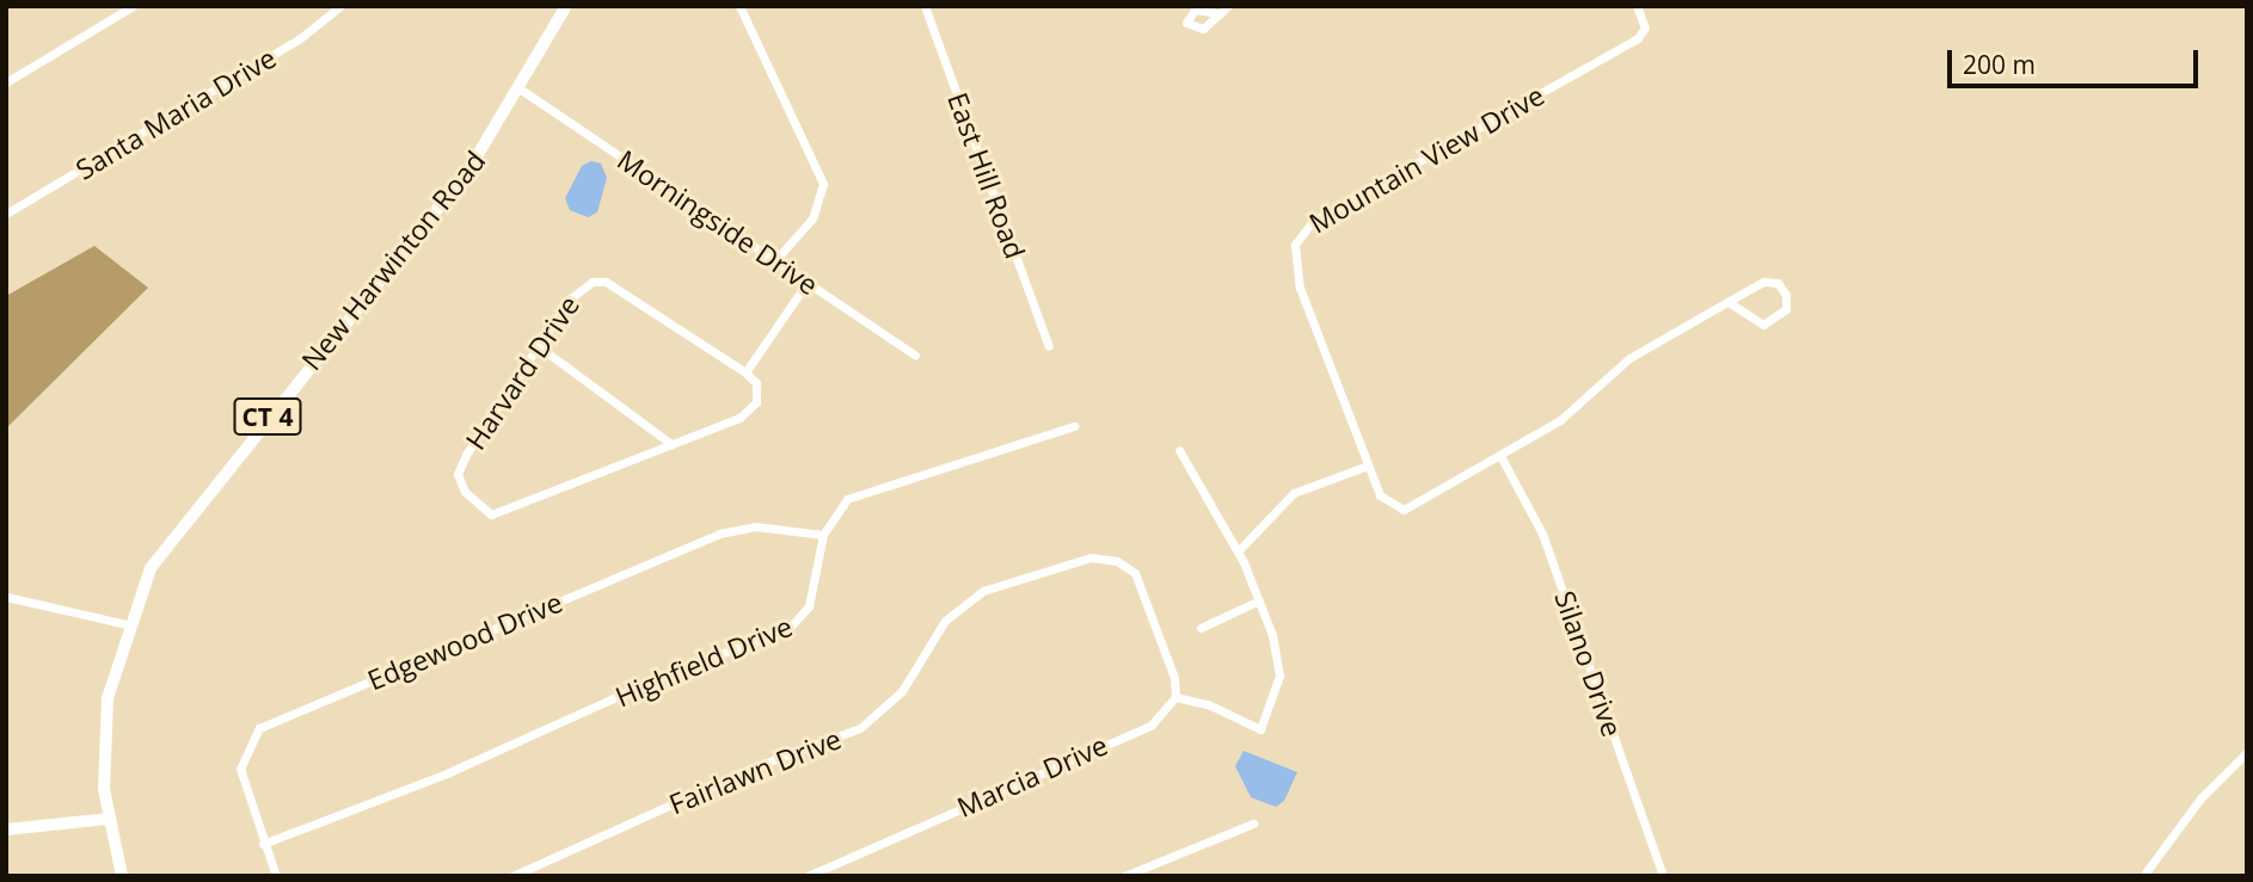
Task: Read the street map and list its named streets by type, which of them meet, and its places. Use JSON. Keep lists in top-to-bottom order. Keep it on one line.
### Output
{"streets":{"main road":["New Harwinton Road","CT 4"],"street":["Santa Maria Drive","Mountain View Drive","East Hill Road","Morningside Drive","Harvard Drive","Edgewood Drive","Highfield Drive","Silano Drive","Fairlawn Drive","Marcia Drive"]},"crossings":[["Mountain View Drive","Silano Drive"],["Morningside Drive","New Harwinton Road"],["Edgewood Drive","Highfield Drive"],["Fairlawn Drive","Marcia Drive"]],"scale_bar":"200 m"}
